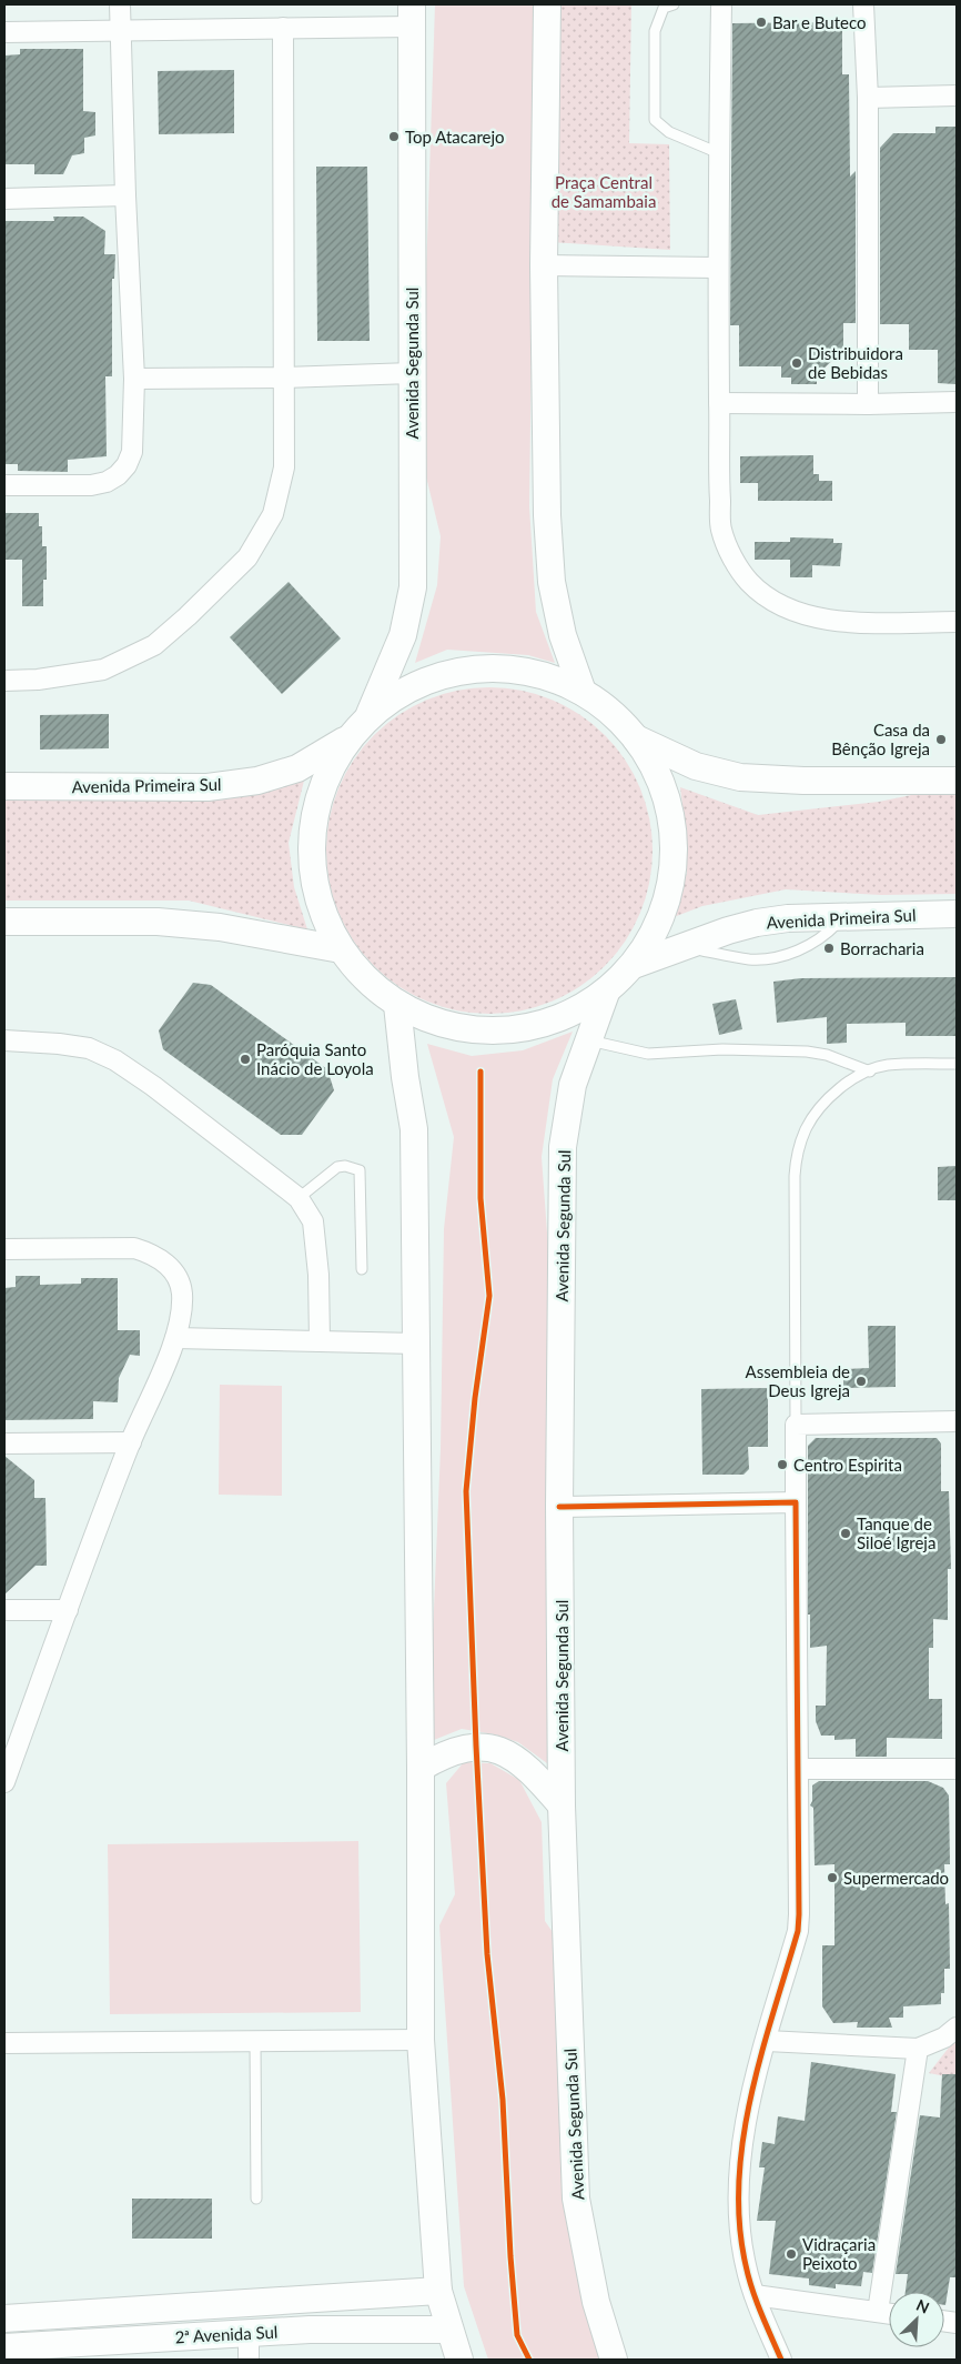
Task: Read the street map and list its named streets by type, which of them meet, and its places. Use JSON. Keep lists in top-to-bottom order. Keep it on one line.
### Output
{"streets":{"main road":["Avenida Segunda Sul","Avenida Primeira Sul","2ᵃ Avenida Sul"]},"parks":["Praça Central de Samambaia"],"places":["Bar e Buteco","Top Atacarejo","Distribuidora de Bebidas","Casa da Bênção Igreja","Borracharia","Paróquia Santo Inácio de Loyola","Assembleia de Deus Igreja","Centro Espirita","Tanque de Siloé Igreja","Supermercado","Vidraçaria Peixoto"],"north":"top right"}
